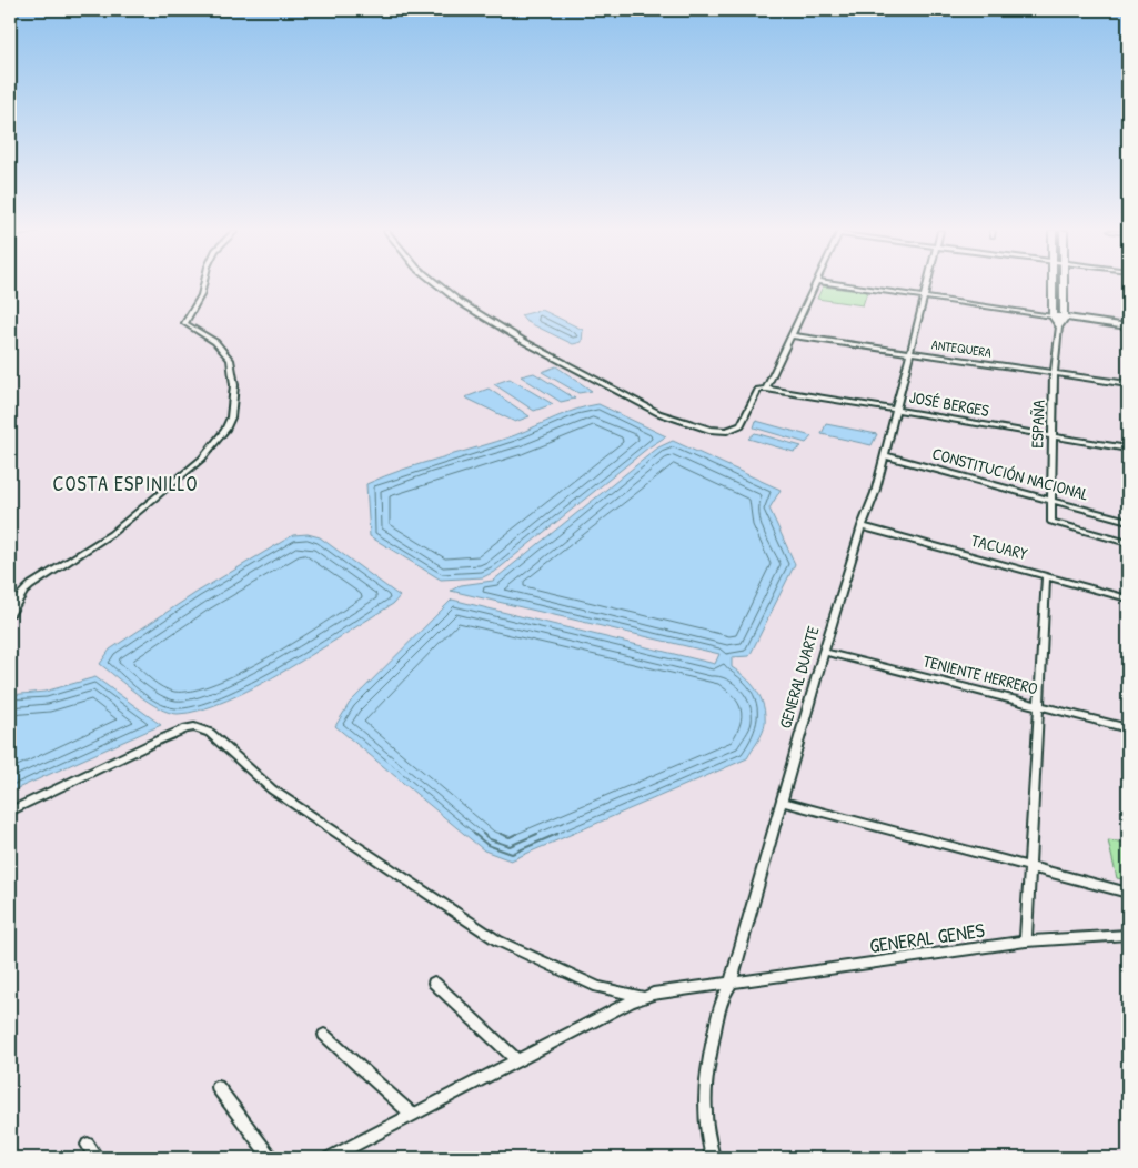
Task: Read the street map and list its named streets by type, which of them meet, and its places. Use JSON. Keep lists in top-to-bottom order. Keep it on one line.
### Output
{"streets":{"street":["ANTEQUERA","JOSÉ BERGES","ESPAÑA","CONSTITUCIÓN NACIONAL","TACUARY","TENIENTE HERRERO","GENERAL DUARTE","GENERAL GENES"]},"crossings":[["ANTEQUERA","ESPAÑA"],["ANTEQUERA","GENERAL DUARTE"],["JOSÉ BERGES","ESPAÑA"],["JOSÉ BERGES","GENERAL DUARTE"],["ESPAÑA","CONSTITUCIÓN NACIONAL"],["CONSTITUCIÓN NACIONAL","GENERAL DUARTE"],["TACUARY","GENERAL DUARTE"],["TENIENTE HERRERO","GENERAL DUARTE"],["GENERAL DUARTE","GENERAL GENES"]],"districts":["COSTA ESPINILLO"]}
